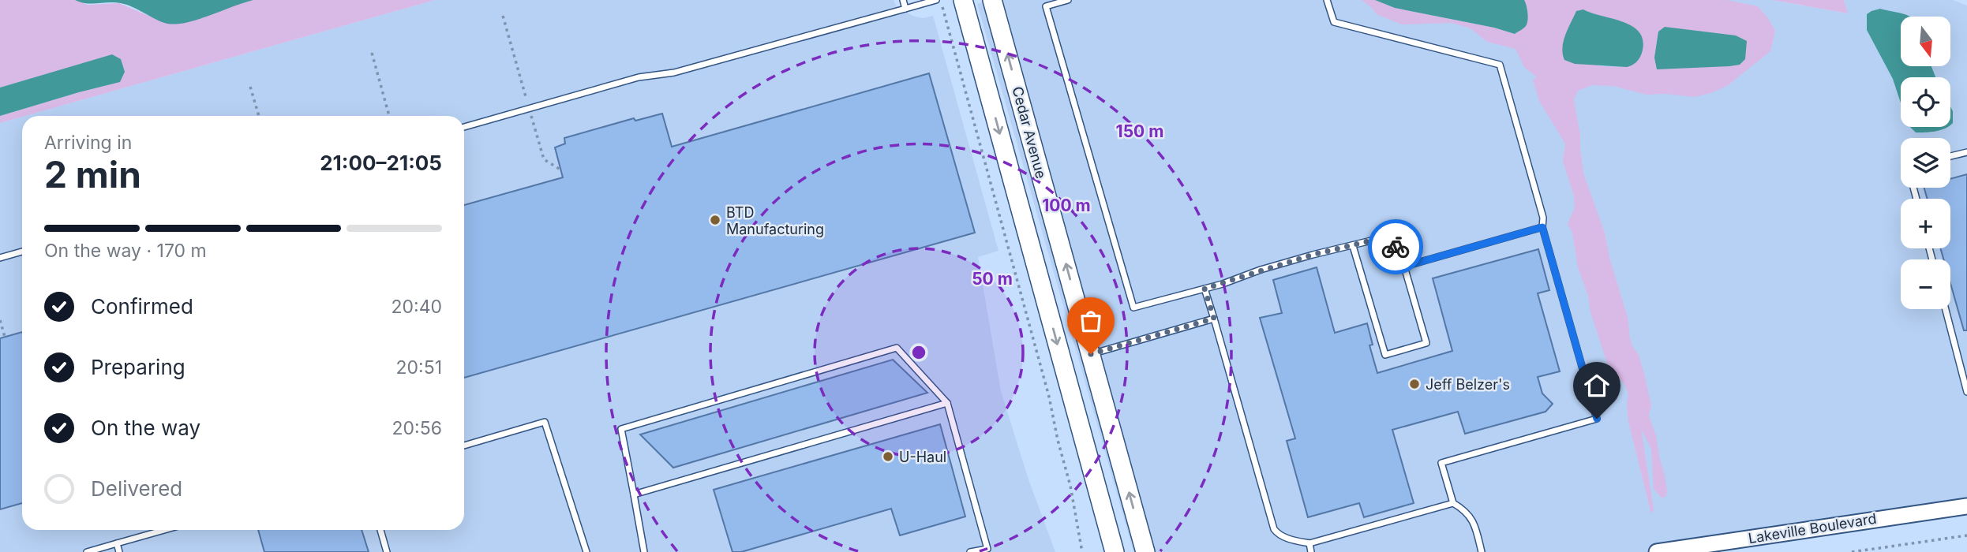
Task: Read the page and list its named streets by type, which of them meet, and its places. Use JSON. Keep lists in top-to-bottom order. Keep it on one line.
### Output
{"streets":{"main road":["Cedar Avenue"],"street":["Lakeville Boulevard"]},"places":["BTD Manufacturing","Jeff Belzer's","U-Haul"],"north":"bottom","page":{"map_buttons":["+","−"],"heading":["2 min","Arriving in","21:00–21:05"],"bar":"On the way · 170 m","list":[["Confirmed","20:40"],["Preparing","20:51"],["On the way","20:56"],"Delivered"]},"rings":["150 m","100 m","50 m"]}
